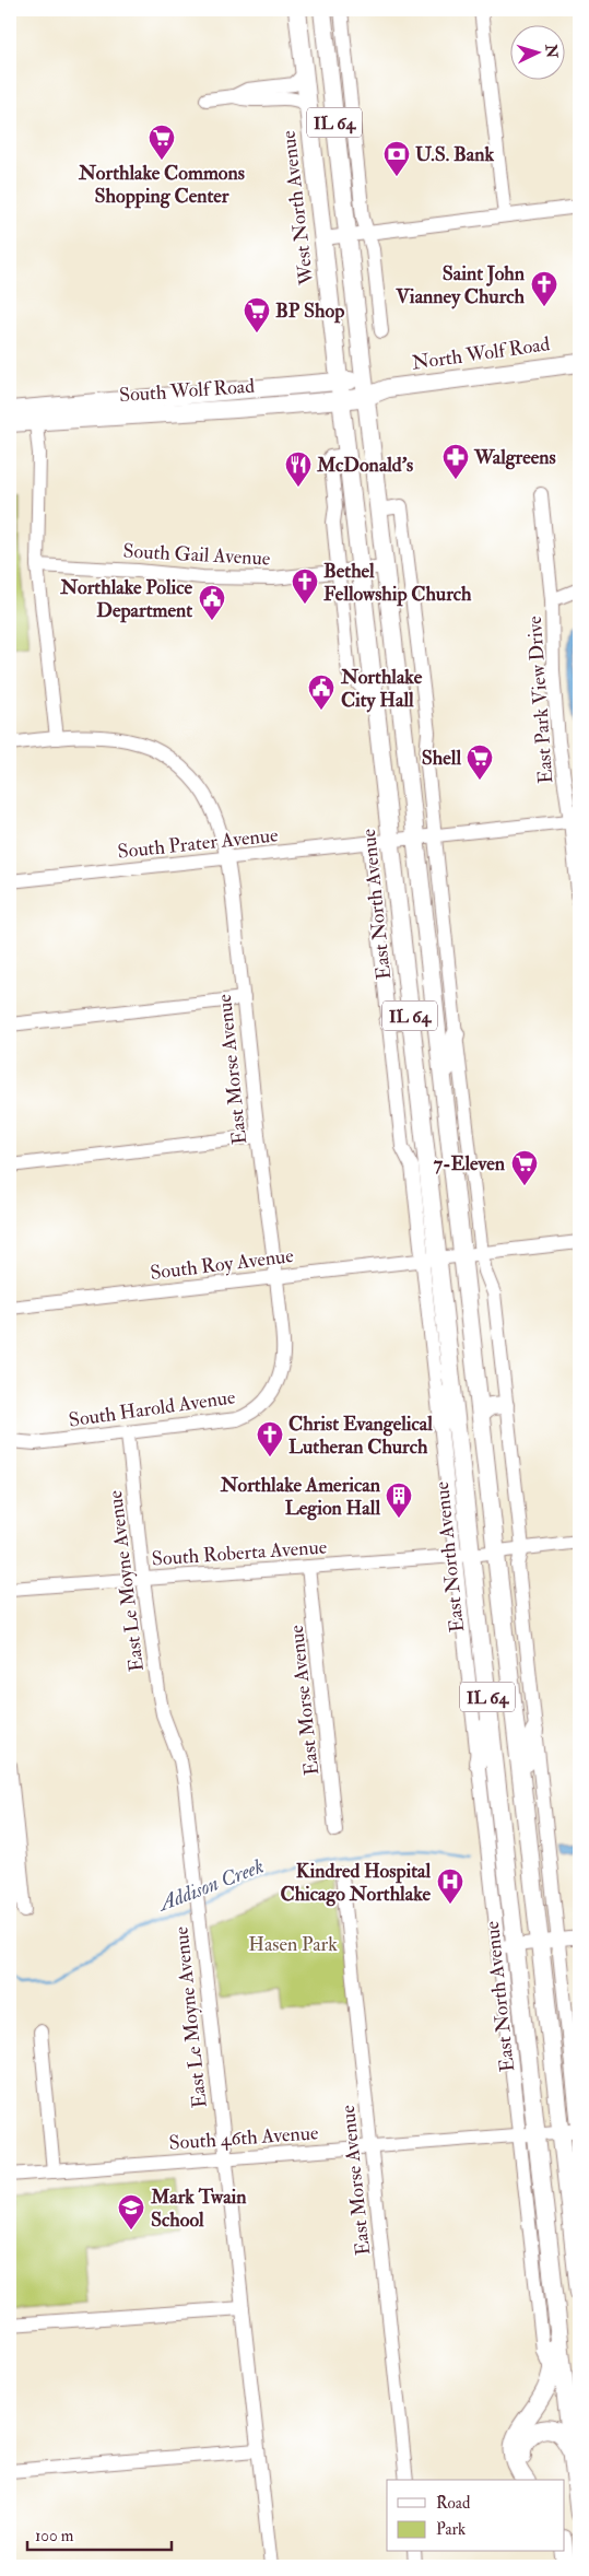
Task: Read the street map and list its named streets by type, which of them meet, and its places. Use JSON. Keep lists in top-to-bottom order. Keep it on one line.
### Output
{"streets":{"main road":["IL 64","West North Avenue","North Wolf Road","South Wolf Road","East North Avenue"],"street":["South Gail Avenue","East Park View Drive","South Prater Avenue","East Morse Avenue","South Roy Avenue","South Harold Avenue","South Roberta Avenue","East Le Moyne Avenue","South 46th Avenue"]},"crossings":[["IL 64","North Wolf Road"],["IL 64","South Wolf Road"],["IL 64","South Gail Avenue"],["IL 64","South Prater Avenue"],["IL 64","South Roy Avenue"],["IL 64","South Roberta Avenue"],["IL 64","South 46th Avenue"],["West North Avenue","South Wolf Road"],["West North Avenue","East North Avenue"],["North Wolf Road","South Wolf Road"],["South Wolf Road","East North Avenue"],["South Gail Avenue","East North Avenue"],["East Park View Drive","South Prater Avenue"],["South Prater Avenue","East North Avenue"],["South Prater Avenue","East Morse Avenue"],["East North Avenue","South Roy Avenue"],["East North Avenue","South Roberta Avenue"],["East North Avenue","South 46th Avenue"],["East Morse Avenue","South Roy Avenue"],["East Morse Avenue","South Harold Avenue"],["East Morse Avenue","South Roberta Avenue"],["East Morse Avenue","South 46th Avenue"],["South Roy Avenue","South Harold Avenue"],["South Harold Avenue","East Le Moyne Avenue"],["South Roberta Avenue","East Le Moyne Avenue"],["East Le Moyne Avenue","South 46th Avenue"]],"water":["Addison Creek"],"parks":["Hasen Park"],"places":{"supermarket":["Northlake Commons Shopping Center","BP Shop","Shell","7-Eleven"],"bank":["U.S. Bank"],"church":["Saint John Vianney Church","Bethel Fellowship Church","Christ Evangelical Lutheran Church"],"pharmacy":["Walgreens"],"restaurant":["McDonald's"],"public building":["Northlake Police Department","Northlake City Hall"],"building":["Northlake American Legion Hall"],"hospital":["Kindred Hospital Chicago Northlake"],"school or university":["Mark Twain School"]},"legend":["Road","Park"],"scale_bar":"100 m","north":"right"}
